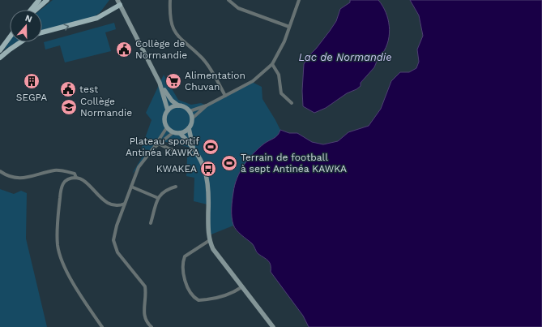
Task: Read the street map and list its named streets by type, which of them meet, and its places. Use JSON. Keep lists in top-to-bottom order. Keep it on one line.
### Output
{"water":["Lac de Normandie"],"places":{"public building":["Collège de Normandie","test"],"building":["SEGPA"],"supermarket":["Alimentation Chuvan"],"school or university":["Collège Normandie"],"sports":["Plateau sportif Antinéa KAWKA","Terrain de football à sept Antinéa KAWKA"],"bus stop":["KWAKEA"]},"north":"top"}
